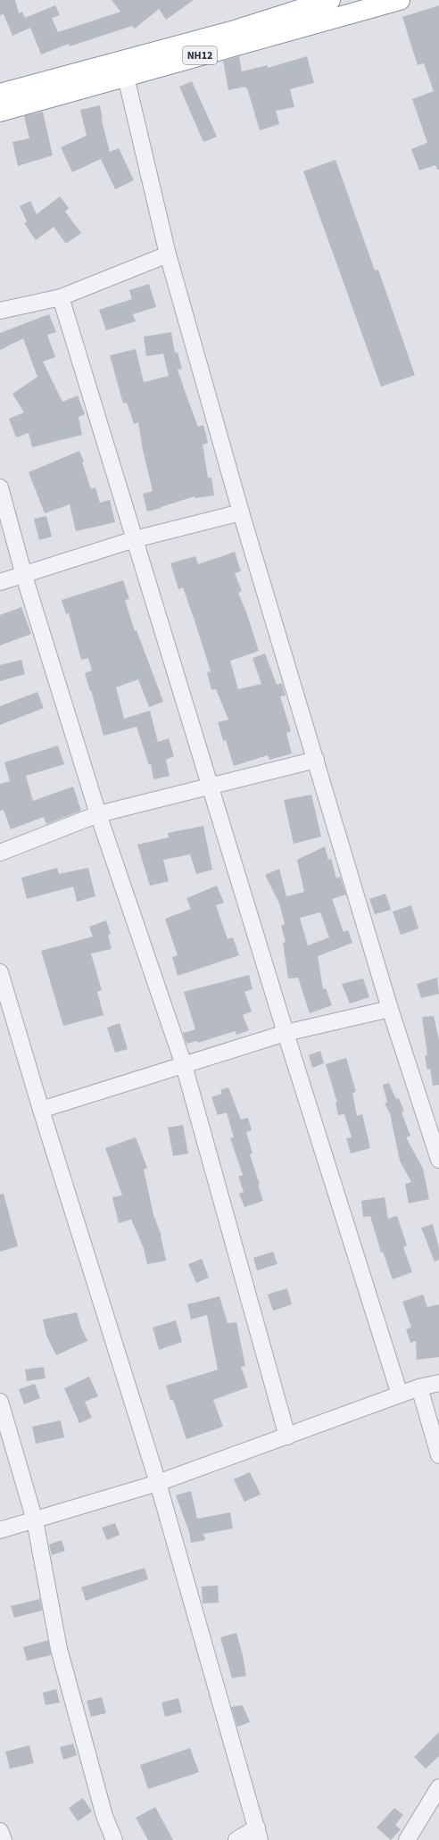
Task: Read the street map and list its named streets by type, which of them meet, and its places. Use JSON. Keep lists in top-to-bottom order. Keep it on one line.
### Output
{"streets":{"highway":["NH12"]}}
